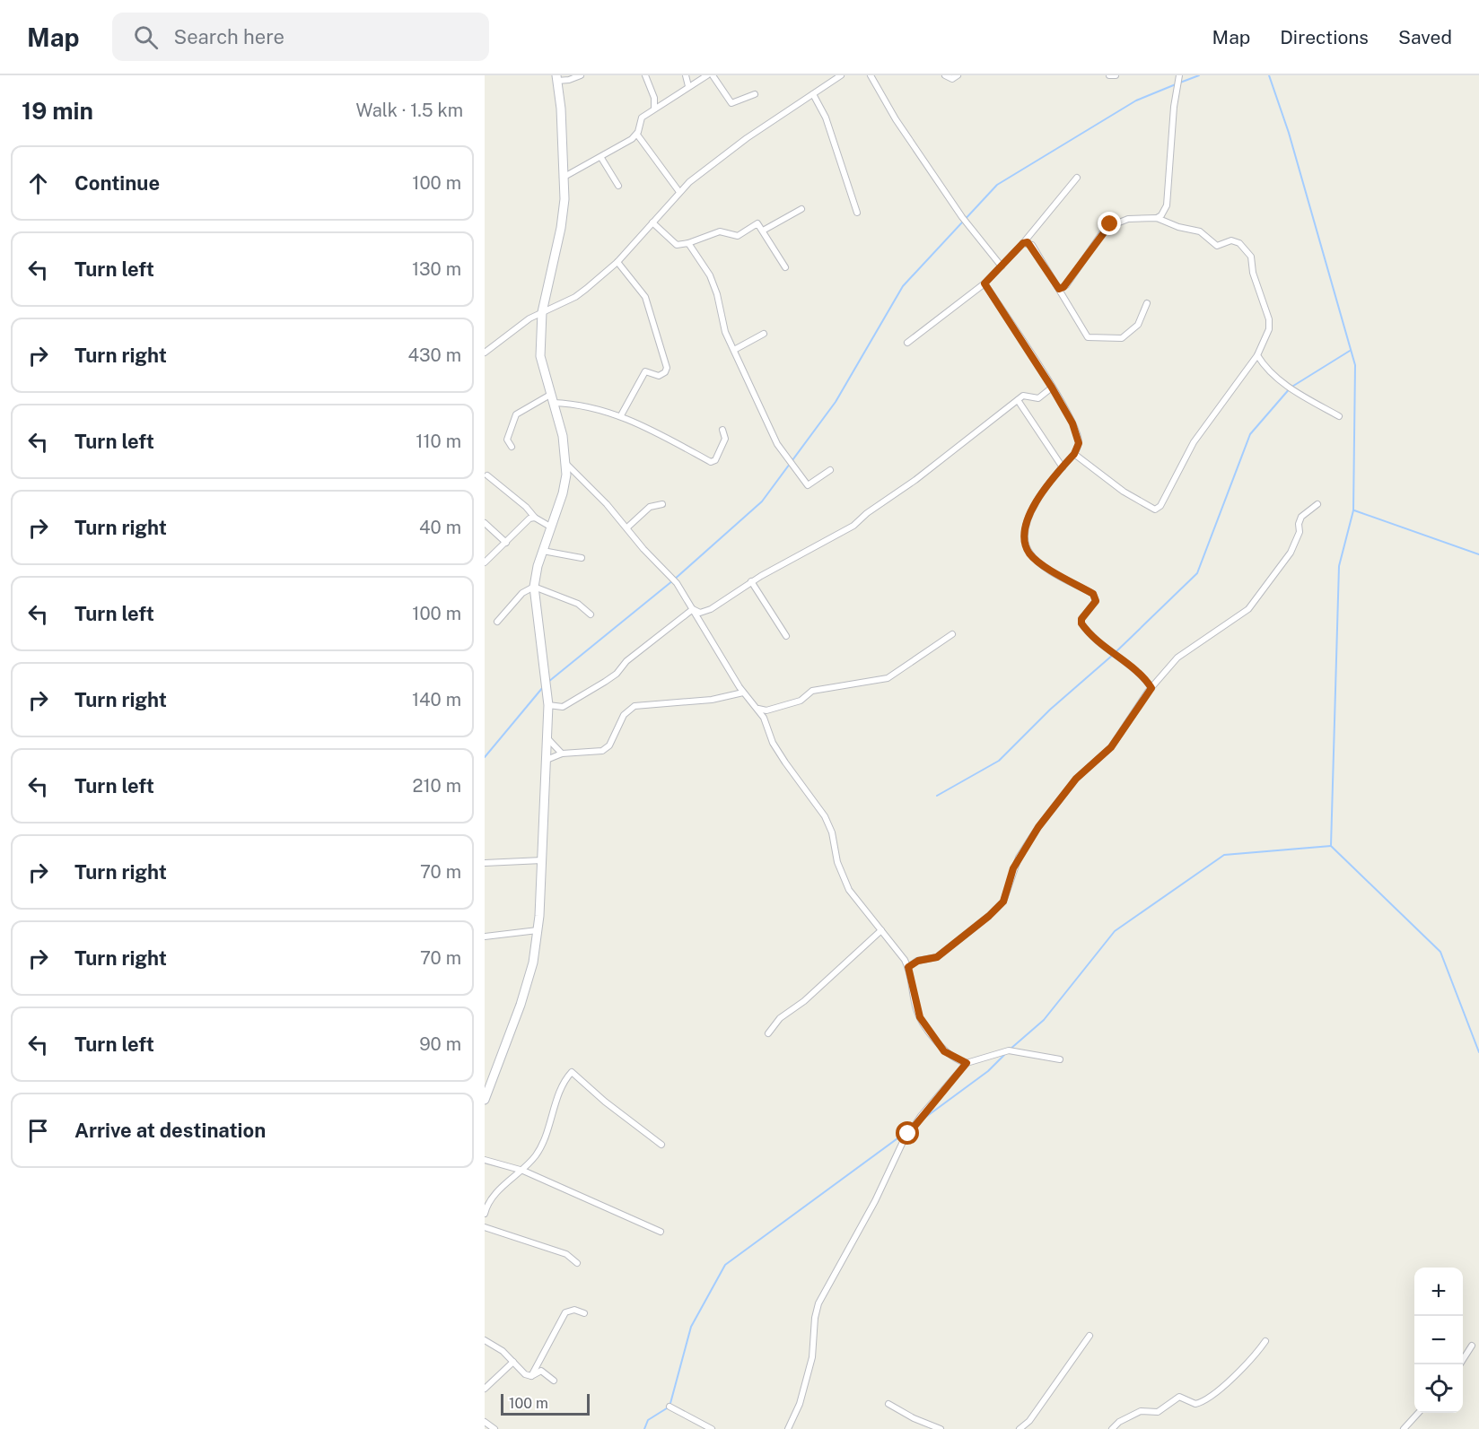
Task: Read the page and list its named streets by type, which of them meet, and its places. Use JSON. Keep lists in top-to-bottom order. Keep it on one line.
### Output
{"scale_bar":"100 m","page":{"header":"Map","search":"Search here","nav":["Map","Directions","Saved"],"heading":["19 min","Walk · 1.5 km"],"list":[["Continue","100 m"],["Turn left","130 m"],["Turn right","430 m"],["Turn left","110 m"],["Turn right","40 m"],["Turn left","100 m"],["Turn right","140 m"],["Turn left","210 m"],["Turn right","70 m"],["Turn right","70 m"],["Turn left","90 m"],"Arrive at destination"],"map_buttons":["+","−"],"scale":"100 m"}}
